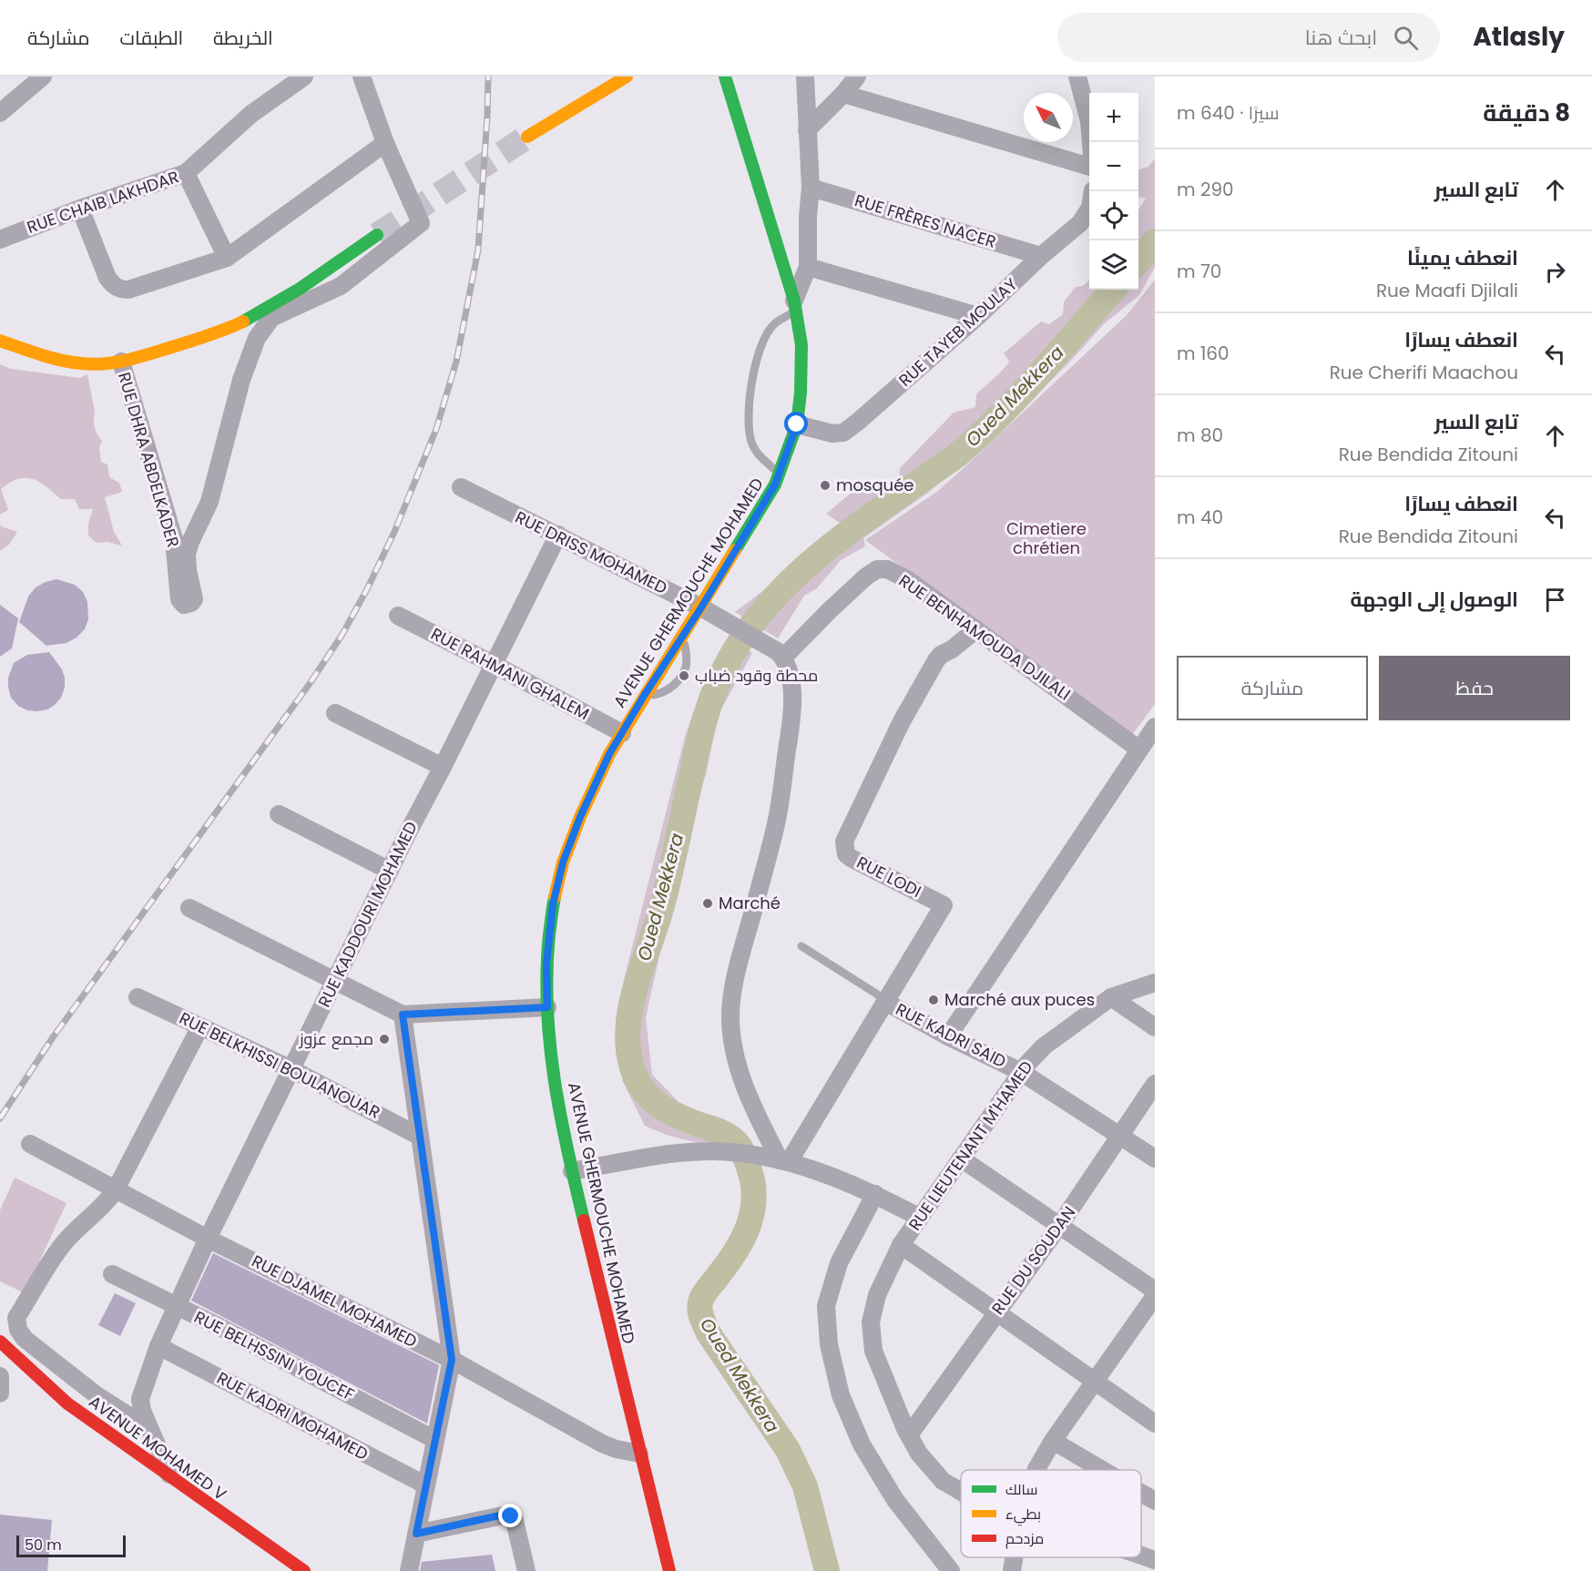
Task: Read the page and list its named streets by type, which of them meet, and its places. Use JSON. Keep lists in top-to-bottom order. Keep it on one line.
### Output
{"streets":{"main road":["AVENUE GHERMOUCHE MOHAMED","AVENUE MOHAMED V"],"street":["RUE CHAIB LAKHDAR","RUE FRÈRES NACER","RUE TAYEB MOULAY","RUE DHRA ABDELKADER","RUE DRISS MOHAMED","RUE BENHAMOUDA DJILALI","RUE RAHMANI GHALEM","RUE LODI","RUE KADDOURI MOHAMED","RUE KADRI SAID","RUE BELKHISSI BOULANOUAR","RUE LIEUTENANT M'HAMED","RUE DU SOUDAN","RUE DJAMEL MOHAMED","RUE BELHSSINI YOUCEF","RUE KADRI MOHAMED"]},"crossings":[["RUE FRÈRES NACER","RUE TAYEB MOULAY"],["RUE TAYEB MOULAY","AVENUE GHERMOUCHE MOHAMED"],["RUE DRISS MOHAMED","AVENUE GHERMOUCHE MOHAMED"],["RUE DRISS MOHAMED","RUE BENHAMOUDA DJILALI"],["RUE DRISS MOHAMED","RUE KADDOURI MOHAMED"],["AVENUE GHERMOUCHE MOHAMED","RUE RAHMANI GHALEM"],["AVENUE GHERMOUCHE MOHAMED","RUE DJAMEL MOHAMED"],["RUE BENHAMOUDA DJILALI","RUE LODI"],["RUE RAHMANI GHALEM","RUE KADDOURI MOHAMED"],["RUE LODI","RUE KADRI SAID"],["RUE KADDOURI MOHAMED","RUE BELKHISSI BOULANOUAR"],["RUE KADDOURI MOHAMED","RUE DJAMEL MOHAMED"],["RUE KADDOURI MOHAMED","RUE BELHSSINI YOUCEF"],["RUE KADDOURI MOHAMED","RUE KADRI MOHAMED"],["RUE KADDOURI MOHAMED","AVENUE MOHAMED V"],["RUE KADRI SAID","RUE LIEUTENANT M'HAMED"],["RUE KADRI SAID","RUE DU SOUDAN"],["RUE LIEUTENANT M'HAMED","RUE DU SOUDAN"]],"water":["Oued Mekkera"],"parks":["Cimetiere chrétien"],"places":["mosquée","محطة وقود ضباب","Marché","Marché aux puces","مجمع عزوز"],"legend":["سالك","بطيء","مزدحم"],"scale_bar":"50 m","north":"top left","page":{"header":"Atlasly","search":"ابحث هنا","nav":["الخريطة","الطبقات","مشاركة"],"heading":["8 دقيقة","سيرًا · 640 m"],"map_buttons":["+","−"],"list":[["تابع السير","290 m"],["انعطف يمينًا","Rue Maafi Djilali","70 m"],["انعطف يسارًا","Rue Cherifi Maachou","160 m"],["تابع السير","Rue Bendida Zitouni","80 m"],["انعطف يسارًا","Rue Bendida Zitouni","40 m"],"الوصول إلى الوجهة"],"buttons":["حفظ","مشاركة"],"scale":"50 m"}}
